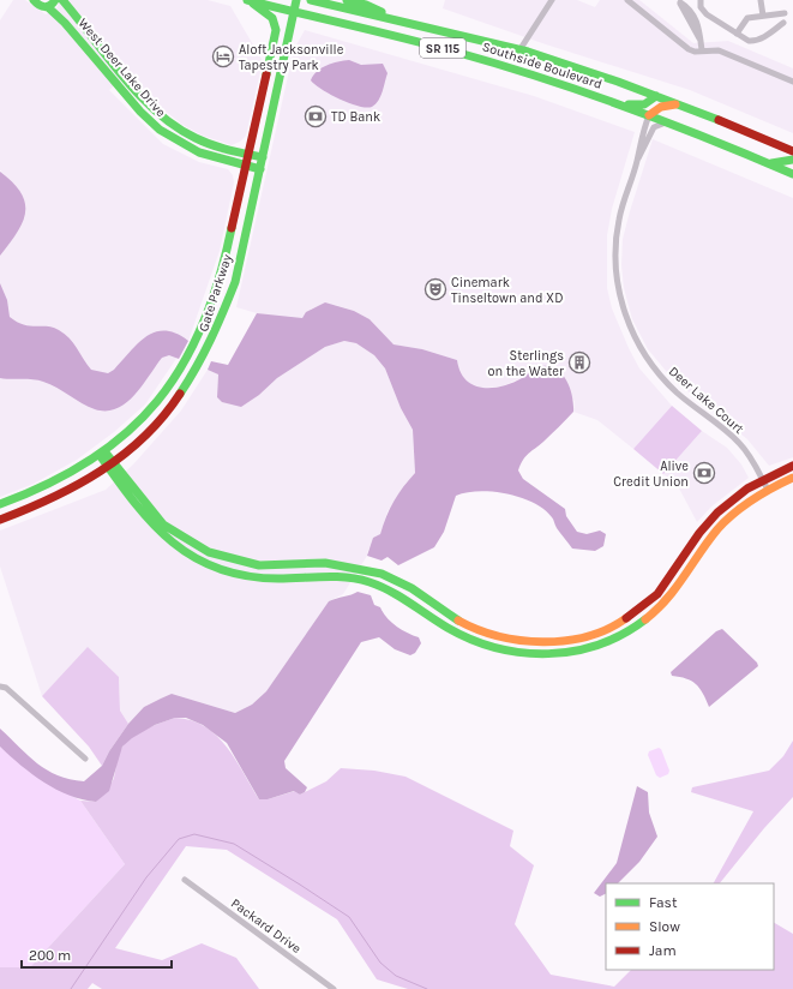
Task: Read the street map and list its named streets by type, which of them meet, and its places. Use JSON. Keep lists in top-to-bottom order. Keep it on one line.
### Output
{"streets":{"main road":["SR 115","Southside Boulevard","West Deer Lake Drive","Gate Parkway"],"street":["Deer Lake Court","Packard Drive"]},"crossings":[["Southside Boulevard","Gate Parkway"],["Southside Boulevard","Deer Lake Court"],["West Deer Lake Drive","Gate Parkway"]],"places":{"hotel":["Aloft Jacksonville Tapestry Park"],"bank":["TD Bank","Alive Credit Union"],"theatre":["Cinemark Tinseltown and XD"],"building":["Sterlings on the Water"]},"legend":["Fast","Slow","Jam"],"scale_bar":"200 m"}
